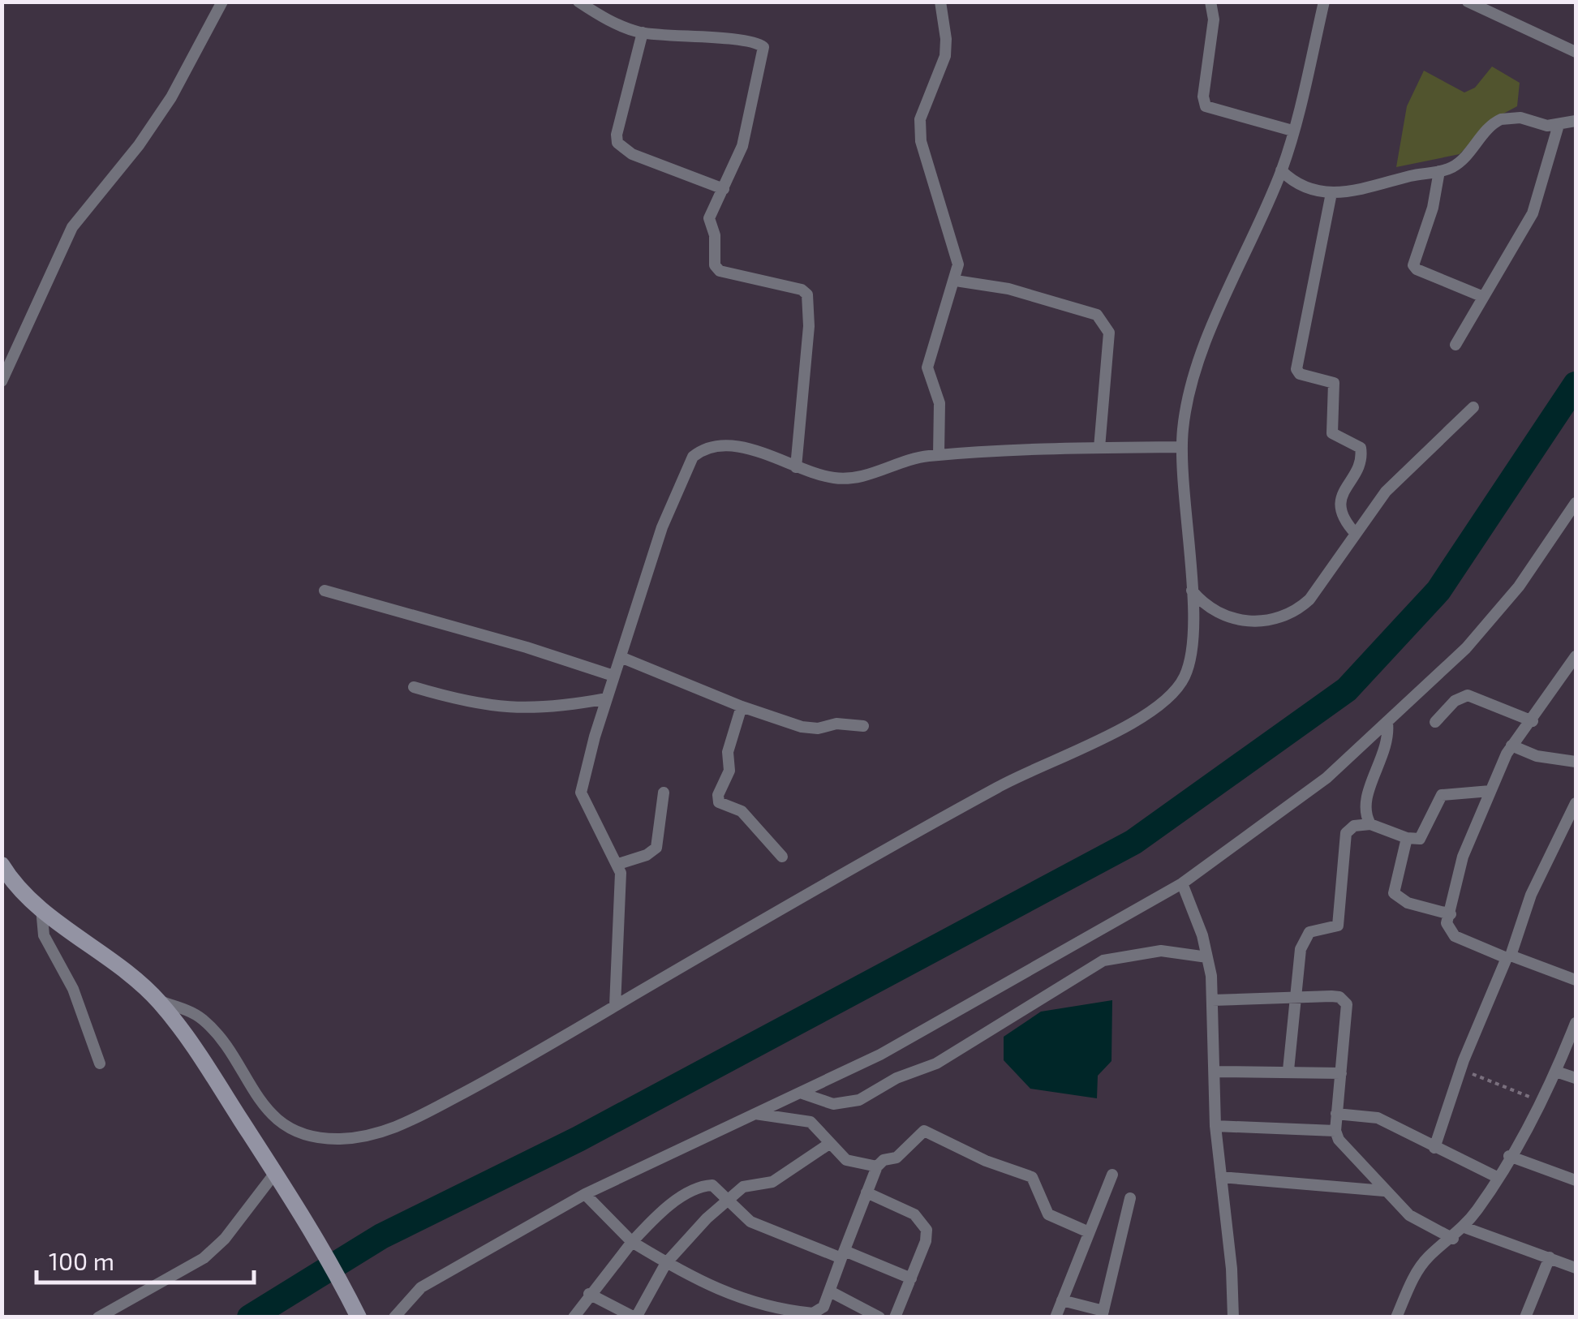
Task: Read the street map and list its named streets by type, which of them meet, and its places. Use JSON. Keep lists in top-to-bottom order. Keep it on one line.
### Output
{"scale_bar":"100 m"}
